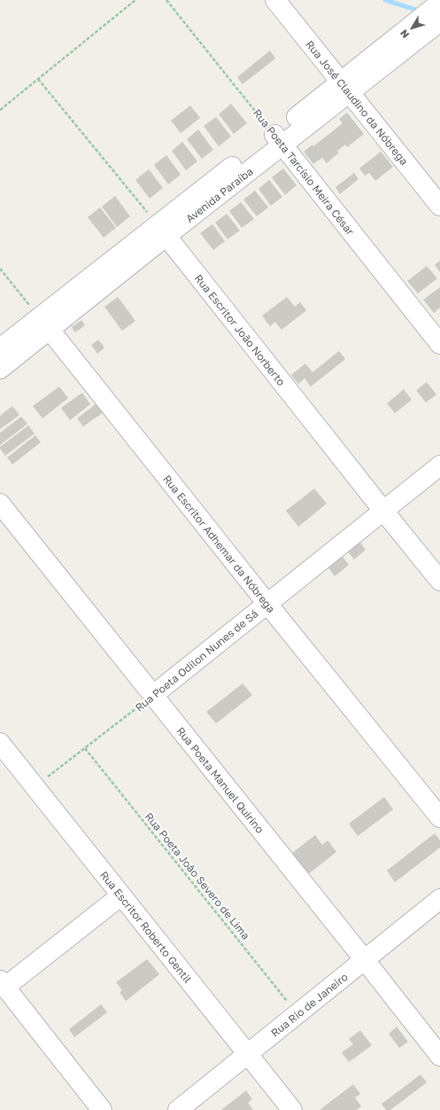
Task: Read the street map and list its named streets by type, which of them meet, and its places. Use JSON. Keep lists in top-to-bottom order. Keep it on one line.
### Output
{"streets":{"street":["Rua José Claudino da Nóbrega","Rua Poeta Tarcísio Meira César","Avenida Paraíba","Rua Escritor João Norberto","Rua Escritor Adhemar da Nóbrega","Rua Poeta Odilon Nunes de Sá","Rua Poeta Manuel Quirino","Rua Escritor Roberto Gentil","Rua Rio de Janeiro"],"path":["Rua Poeta João Severo de Lima"]},"crossings":[["Rua José Claudino da Nóbrega","Avenida Paraíba"],["Rua Poeta Tarcísio Meira César","Avenida Paraíba"],["Avenida Paraíba","Rua Escritor João Norberto"],["Avenida Paraíba","Rua Escritor Adhemar da Nóbrega"],["Rua Escritor João Norberto","Rua Poeta Odilon Nunes de Sá"],["Rua Escritor Adhemar da Nóbrega","Rua Poeta Odilon Nunes de Sá"],["Rua Poeta Odilon Nunes de Sá","Rua Poeta Manuel Quirino"],["Rua Poeta Odilon Nunes de Sá","Rua Poeta João Severo de Lima"],["Rua Poeta Odilon Nunes de Sá","Rua Escritor Roberto Gentil"],["Rua Poeta Manuel Quirino","Rua Rio de Janeiro"],["Rua Poeta João Severo de Lima","Rua Rio de Janeiro"],["Rua Escritor Roberto Gentil","Rua Rio de Janeiro"]],"north":"bottom left"}
